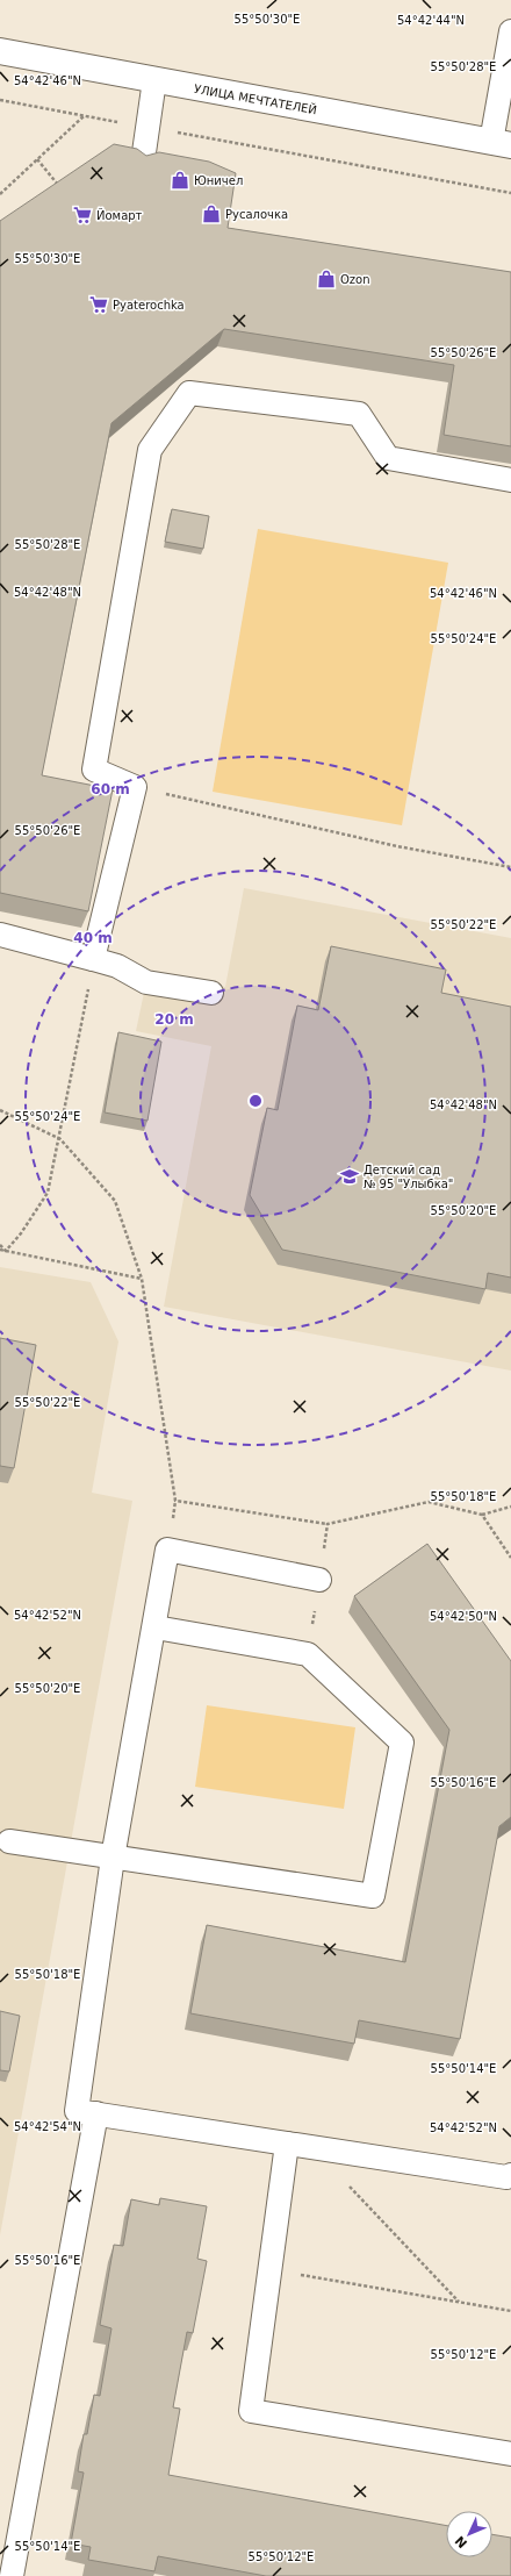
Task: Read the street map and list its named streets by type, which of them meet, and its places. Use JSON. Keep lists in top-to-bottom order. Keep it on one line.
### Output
{"streets":{"street":["УЛИЦА МЕЧТАТЕЛЕЙ"]},"places":{"shop":["Юничел","Русалочка","Ozon"],"supermarket":["Йомарт","Pyaterochka"],"school or university":["Детский сад № 95 \"Улыбка\""]},"north":"bottom left","coordinates":["55°50'30\"E","54°42'44\"N","55°50'28\"E","54°42'46\"N","55°50'26\"E","54°42'48\"N","55°50'24\"E","55°50'22\"E","55°50'20\"E","55°50'18\"E","54°42'52\"N","54°42'50\"N","55°50'16\"E","55°50'14\"E","54°42'54\"N","55°50'12\"E"],"rings":["60 m","40 m","20 m"]}
